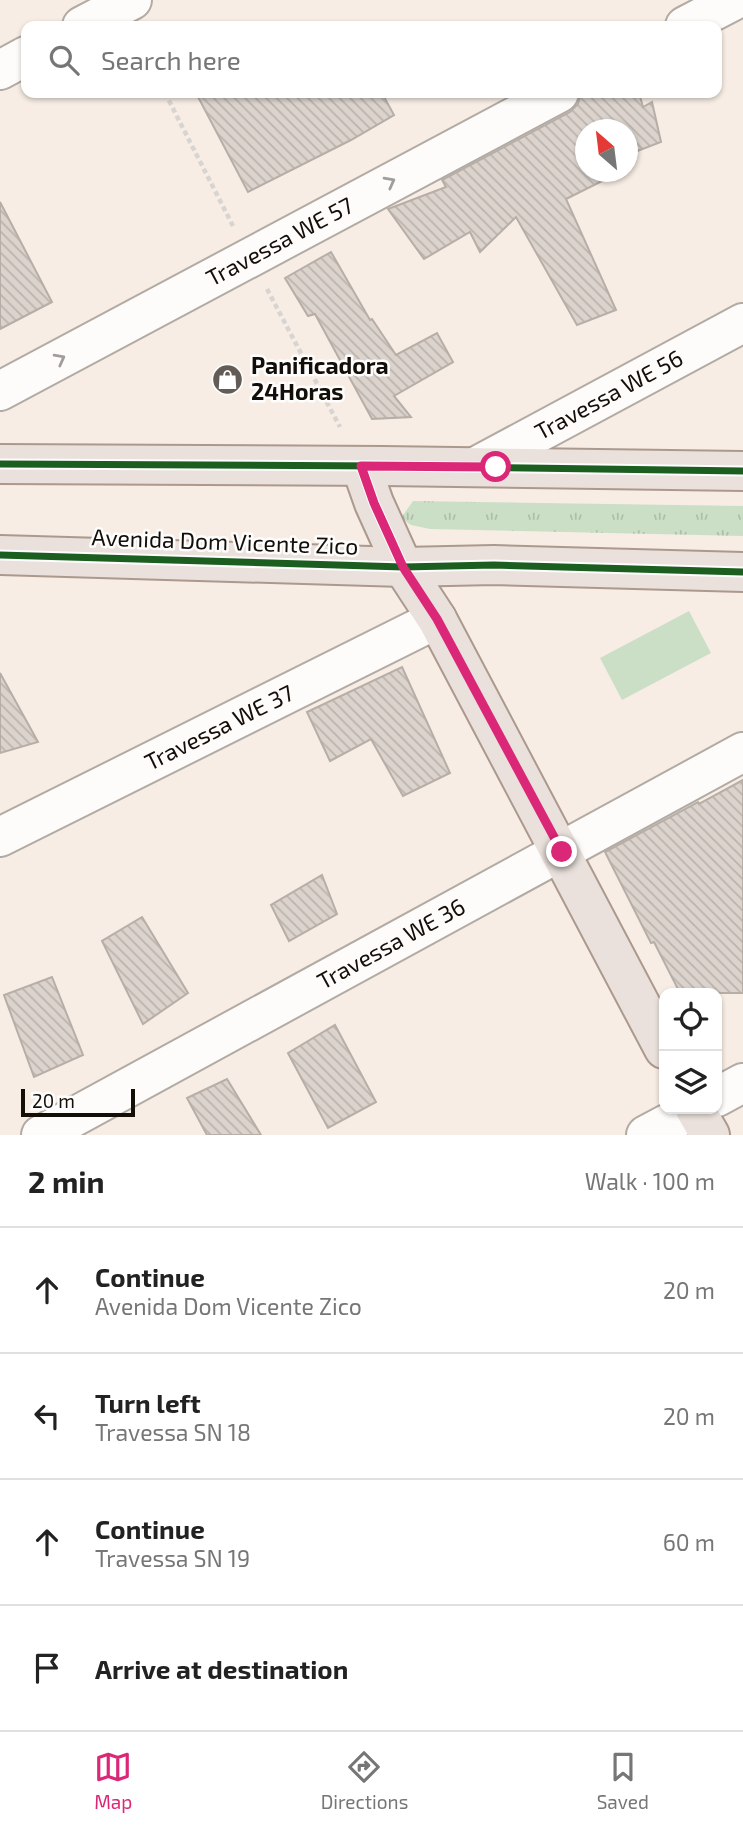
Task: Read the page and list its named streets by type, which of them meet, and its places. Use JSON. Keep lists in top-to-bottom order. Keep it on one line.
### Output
{"streets":{"main road":["Avenida Dom Vicente Zico"],"street":["Travessa WE 57","Travessa WE 56","Travessa WE 37","Travessa WE 36"]},"one_way":["Travessa WE 57"],"places":{"shop":["Panificadora 24Horas"]},"scale_bar":"20 m","north":"top left","page":{"search":"Search here","scale":"20 m","heading":["2 min","Walk · 100 m"],"list":[["Continue","Avenida Dom Vicente Zico","20 m"],["Turn left","Travessa SN 18","20 m"],["Continue","Travessa SN 19","60 m"],"Arrive at destination"],"nav":["Map","Directions","Saved"]}}
